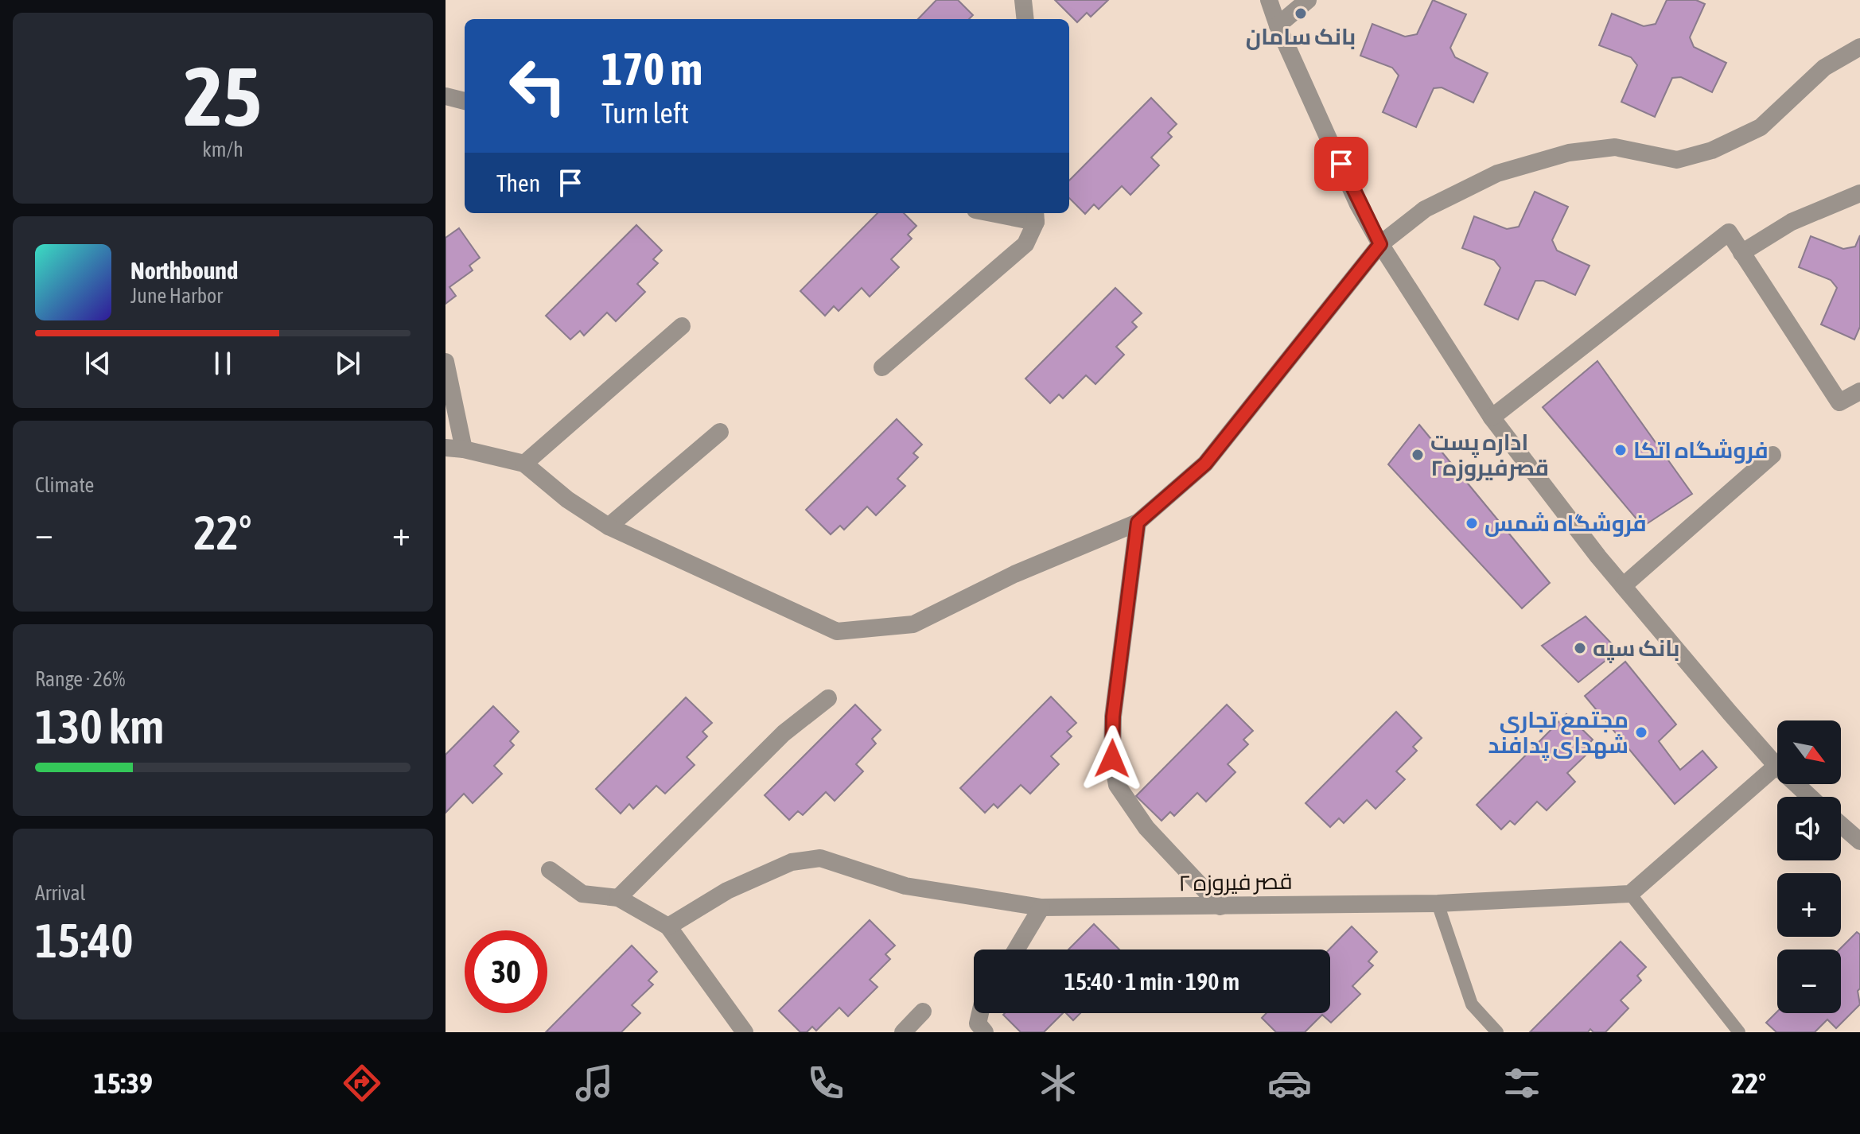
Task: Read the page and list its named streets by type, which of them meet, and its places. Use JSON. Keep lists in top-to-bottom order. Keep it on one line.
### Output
{"streets":{"street":["قصر فیروزه ۲"]},"places":["بانک سامان","فروشگاه اتکا","اداره پست قصرفیروزه۲","فروشگاه شمس","بانک سپه","مجتمع تجاری شهدای پدافند"],"north":"bottom right","page":{"tile":[["25","km/h"],"Climate",["Range · 26%","130 km"],["Arrival","15:40"]],"turn":["170 m","Turn left"],"then":"Then","song":["Northbound","June Harbor"],"heat":["−","22°","+"],"map_buttons":["+","−"],"limit":"30","trip":"15:40 · 1 min · 190 m","tabs":["15:39","22°"]}}
